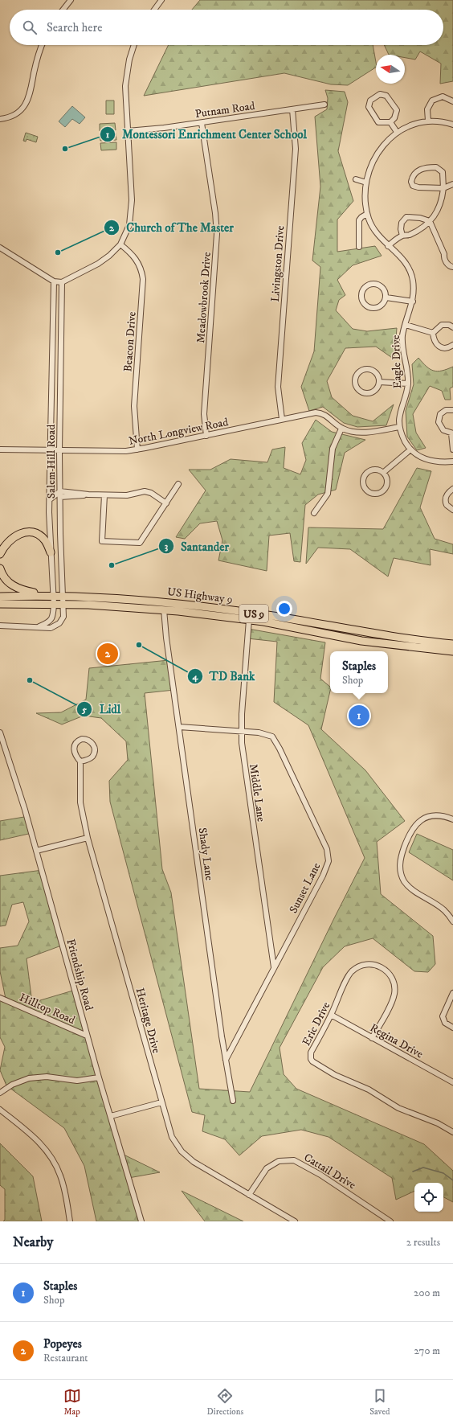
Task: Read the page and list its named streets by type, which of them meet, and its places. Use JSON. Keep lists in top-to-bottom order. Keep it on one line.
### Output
{"streets":{"highway":["US Highway 9","US 9"],"street":["Putnam Road","Livingston Drive","Meadowbrook Drive","Beacon Drive","Eagle Drive","North Longview Road","Salem Hill Road","Middle Lane","Shady Lane","Sunset Lane","Friendship Road","Hilltop Road","Heritage Drive","Eric Drive","Regina Drive","Cattail Drive"]},"crossings":[["Putnam Road","Livingston Drive"],["Putnam Road","Meadowbrook Drive"],["Livingston Drive","North Longview Road"],["Meadowbrook Drive","North Longview Road"],["Beacon Drive","North Longview Road"],["North Longview Road","Salem Hill Road"],["Salem Hill Road","US Highway 9"],["US Highway 9","Middle Lane"],["US Highway 9","Shady Lane"],["Middle Lane","Sunset Lane"],["Shady Lane","Sunset Lane"],["Friendship Road","Hilltop Road"],["Heritage Drive","Cattail Drive"],["Eric Drive","Regina Drive"]],"places":["Montessori Enrichment Center School","Church of The Master","Santander","TD Bank","Lidl"],"north":"left","page":{"search":"Search here","pins":["2","1"],"popup":["Staples","Shop"],"heading":["Nearby","2 results"],"list":[{"mark":"1","name":"Staples","note":"Shop","value":"200 m"},{"mark":"2","name":"Popeyes","note":"Restaurant","value":"270 m"}],"nav":["Map","Directions","Saved"]}}
